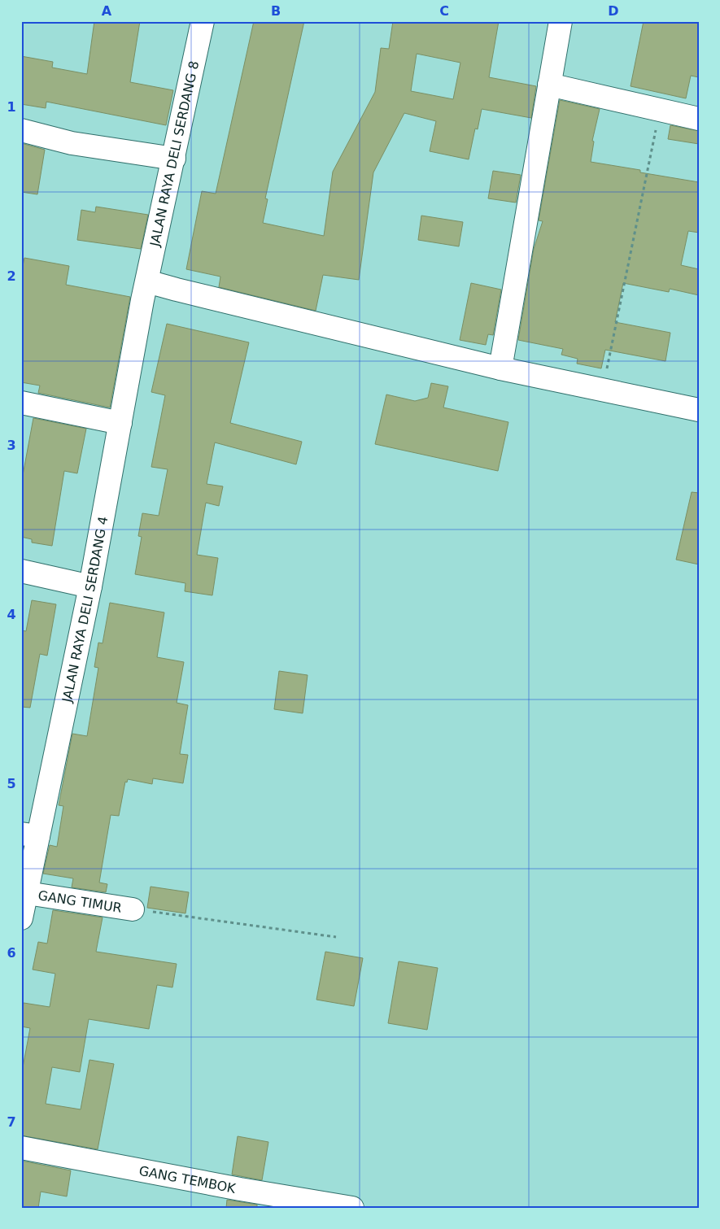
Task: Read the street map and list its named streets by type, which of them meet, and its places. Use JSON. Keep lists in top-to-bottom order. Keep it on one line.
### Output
{"streets":{"street":["JALAN RAYA DELI SERDANG 8","JALAN RAYA DELI SERDANG 4","GANG TIMUR","GANG TEMBOK"]},"crossings":[["JALAN RAYA DELI SERDANG 8","JALAN RAYA DELI SERDANG 4"],["JALAN RAYA DELI SERDANG 4","GANG TIMUR"]],"grid":{"columns":["A","B","C","D"],"rows":["1","2","3","4","5","6","7"]}}
